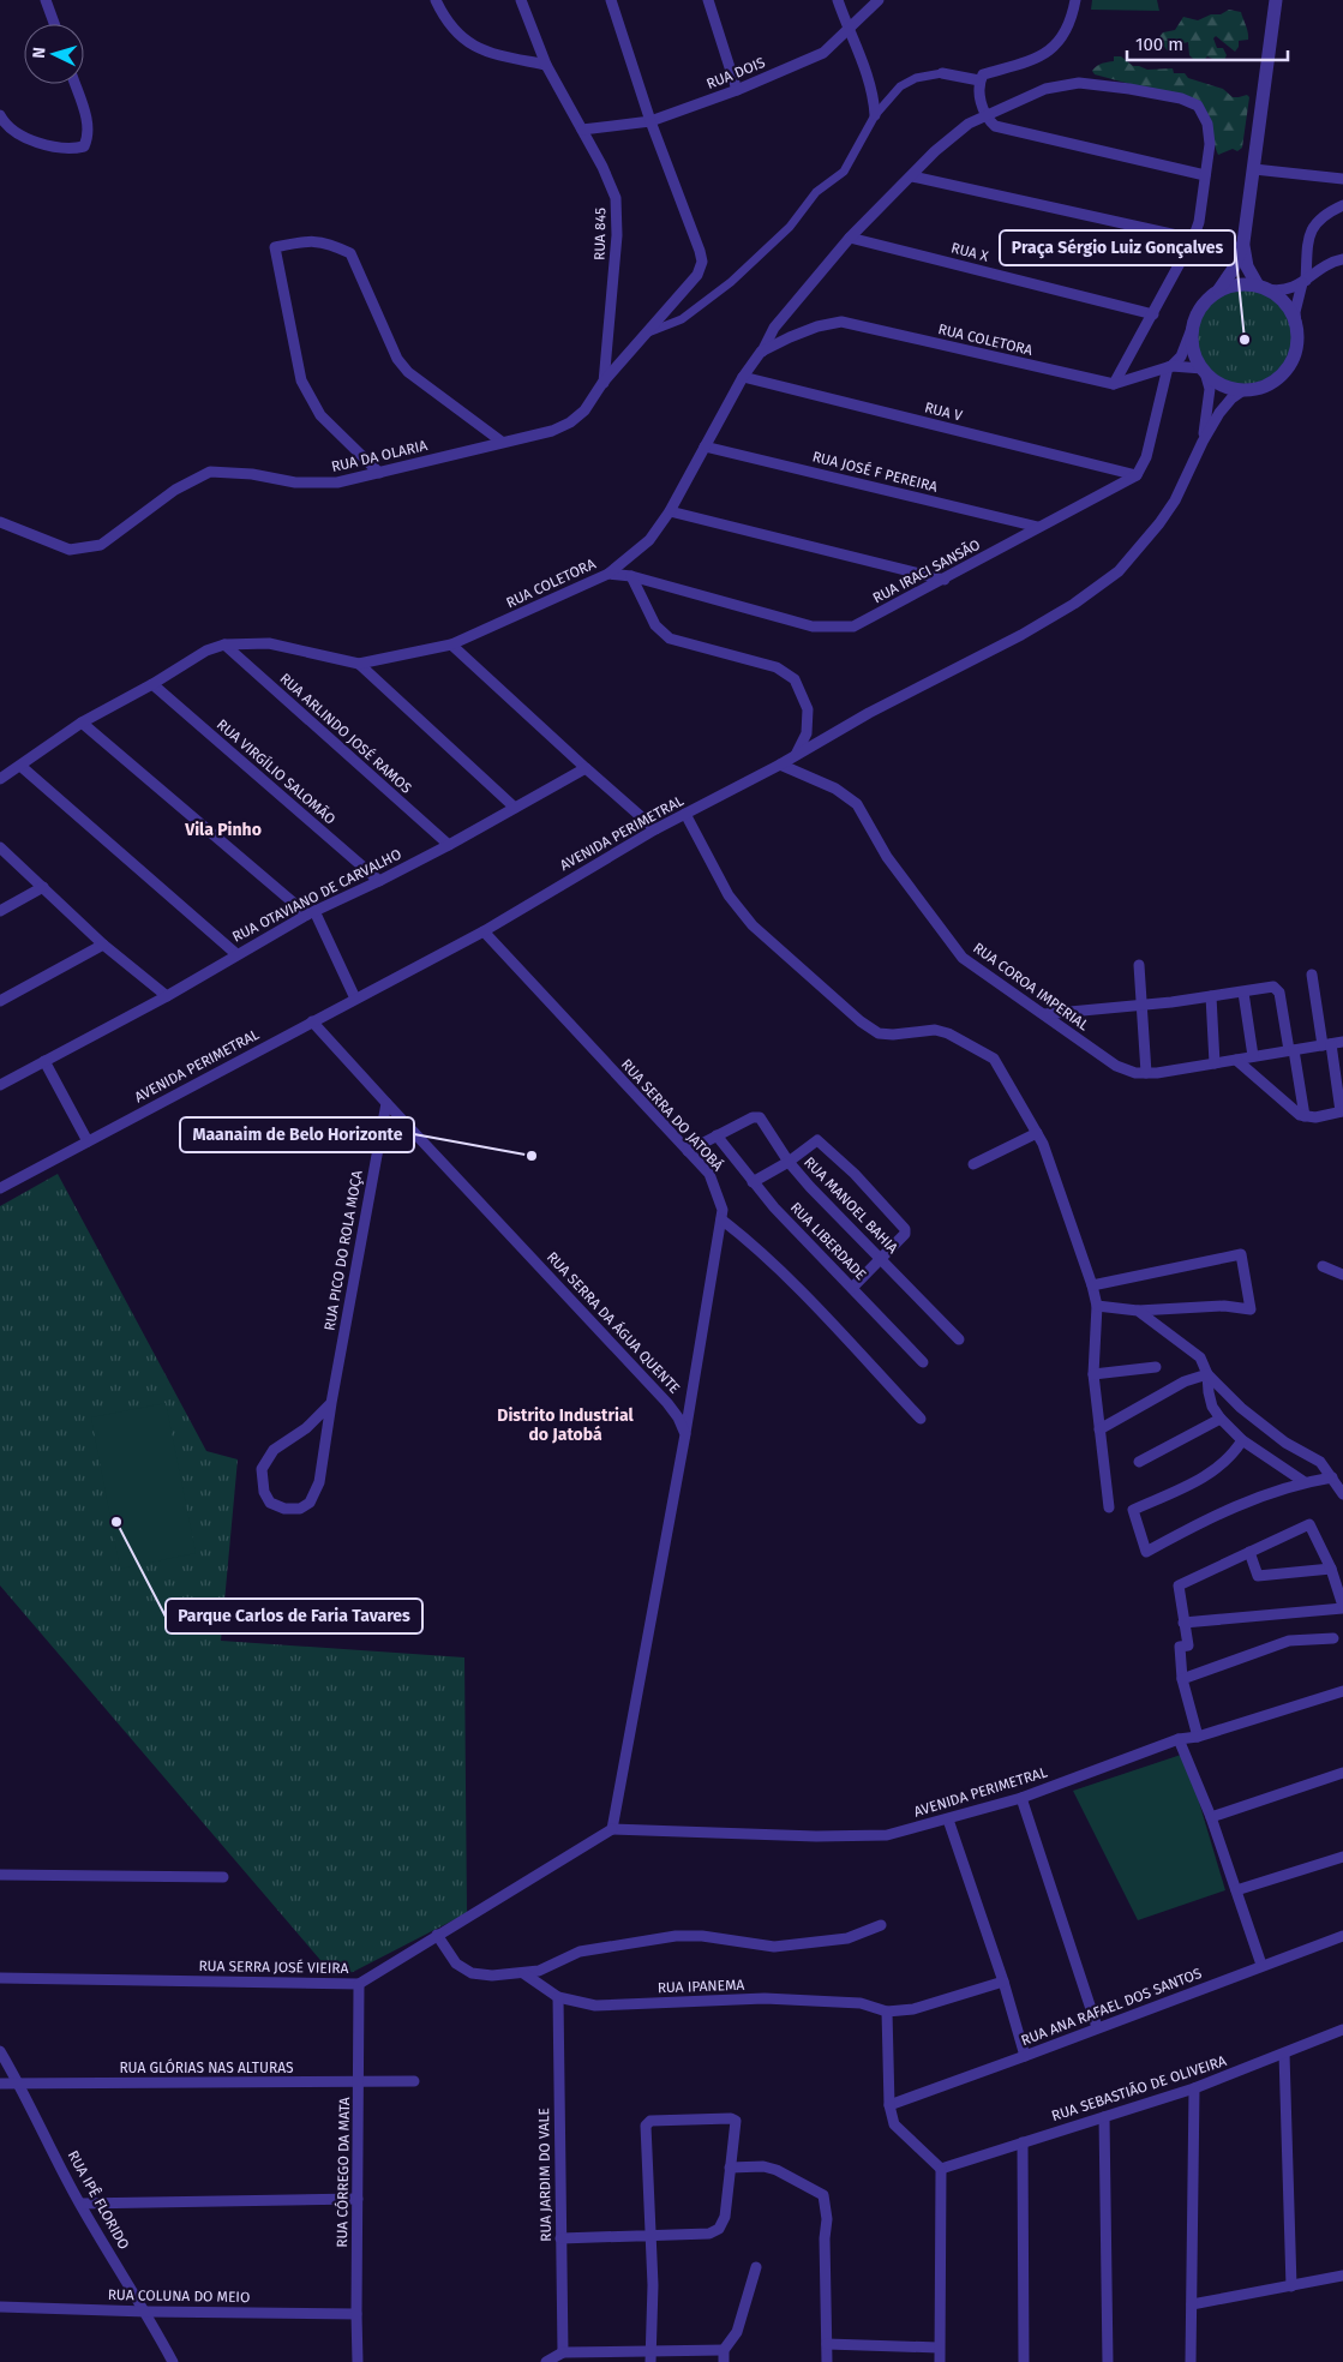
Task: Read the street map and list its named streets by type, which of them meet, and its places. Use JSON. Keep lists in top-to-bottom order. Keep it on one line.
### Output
{"streets":{"street":["RUA DOIS","RUA 845","RUA X","RUA COLETORA","RUA V","RUA DA OLARIA","RUA JOSÉ F PEREIRA","RUA IRACI SANSÃO","RUA ARLINDO JOSÉ RAMOS","RUA VIRGÍLIO SALOMÃO","AVENIDA PERIMETRAL","RUA OTAVIANO DE CARVALHO","RUA COROA IMPERIAL","RUA SERRA DO JATOBÁ","RUA MANOEL BAHIA","RUA LIBERDADE","RUA PICO DO ROLA MOÇA","RUA SERRA DA ÁGUA QUENTE","RUA SERRA JOSÉ VIEIRA","RUA IPANEMA","RUA ANA RAFAEL DOS SANTOS","RUA GLÓRIAS NAS ALTURAS","RUA SEBASTIÃO DE OLIVEIRA","RUA CÓRREGO DA MATA","RUA JARDIM DO VALE","RUA IPÊ FLORIDO","RUA COLUNA DO MEIO"]},"crossings":[["RUA DOIS","RUA 845"],["RUA DOIS","RUA DA OLARIA"],["RUA 845","RUA DA OLARIA"],["RUA COLETORA","RUA V"],["RUA COLETORA","RUA JOSÉ F PEREIRA"],["RUA COLETORA","RUA IRACI SANSÃO"],["RUA COLETORA","RUA ARLINDO JOSÉ RAMOS"],["RUA COLETORA","RUA VIRGÍLIO SALOMÃO"],["RUA V","RUA IRACI SANSÃO"],["RUA JOSÉ F PEREIRA","RUA IRACI SANSÃO"],["RUA ARLINDO JOSÉ RAMOS","RUA OTAVIANO DE CARVALHO"],["RUA VIRGÍLIO SALOMÃO","RUA OTAVIANO DE CARVALHO"],["AVENIDA PERIMETRAL","RUA COROA IMPERIAL"],["AVENIDA PERIMETRAL","RUA SERRA DO JATOBÁ"],["AVENIDA PERIMETRAL","RUA SERRA DA ÁGUA QUENTE"],["AVENIDA PERIMETRAL","RUA SERRA JOSÉ VIEIRA"],["RUA SERRA DO JATOBÁ","RUA MANOEL BAHIA"],["RUA SERRA DO JATOBÁ","RUA SERRA DA ÁGUA QUENTE"],["RUA MANOEL BAHIA","RUA LIBERDADE"],["RUA PICO DO ROLA MOÇA","RUA SERRA DA ÁGUA QUENTE"],["RUA SERRA JOSÉ VIEIRA","RUA CÓRREGO DA MATA"],["RUA IPANEMA","RUA JARDIM DO VALE"],["RUA GLÓRIAS NAS ALTURAS","RUA CÓRREGO DA MATA"],["RUA GLÓRIAS NAS ALTURAS","RUA IPÊ FLORIDO"],["RUA CÓRREGO DA MATA","RUA COLUNA DO MEIO"],["RUA IPÊ FLORIDO","RUA COLUNA DO MEIO"]],"districts":["Vila Pinho","Distrito Industrial do Jatobá"],"places":["Praça Sérgio Luiz Gonçalves","Maanaim de Belo Horizonte","Parque Carlos de Faria Tavares"],"scale_bar":"100 m","north":"left"}
